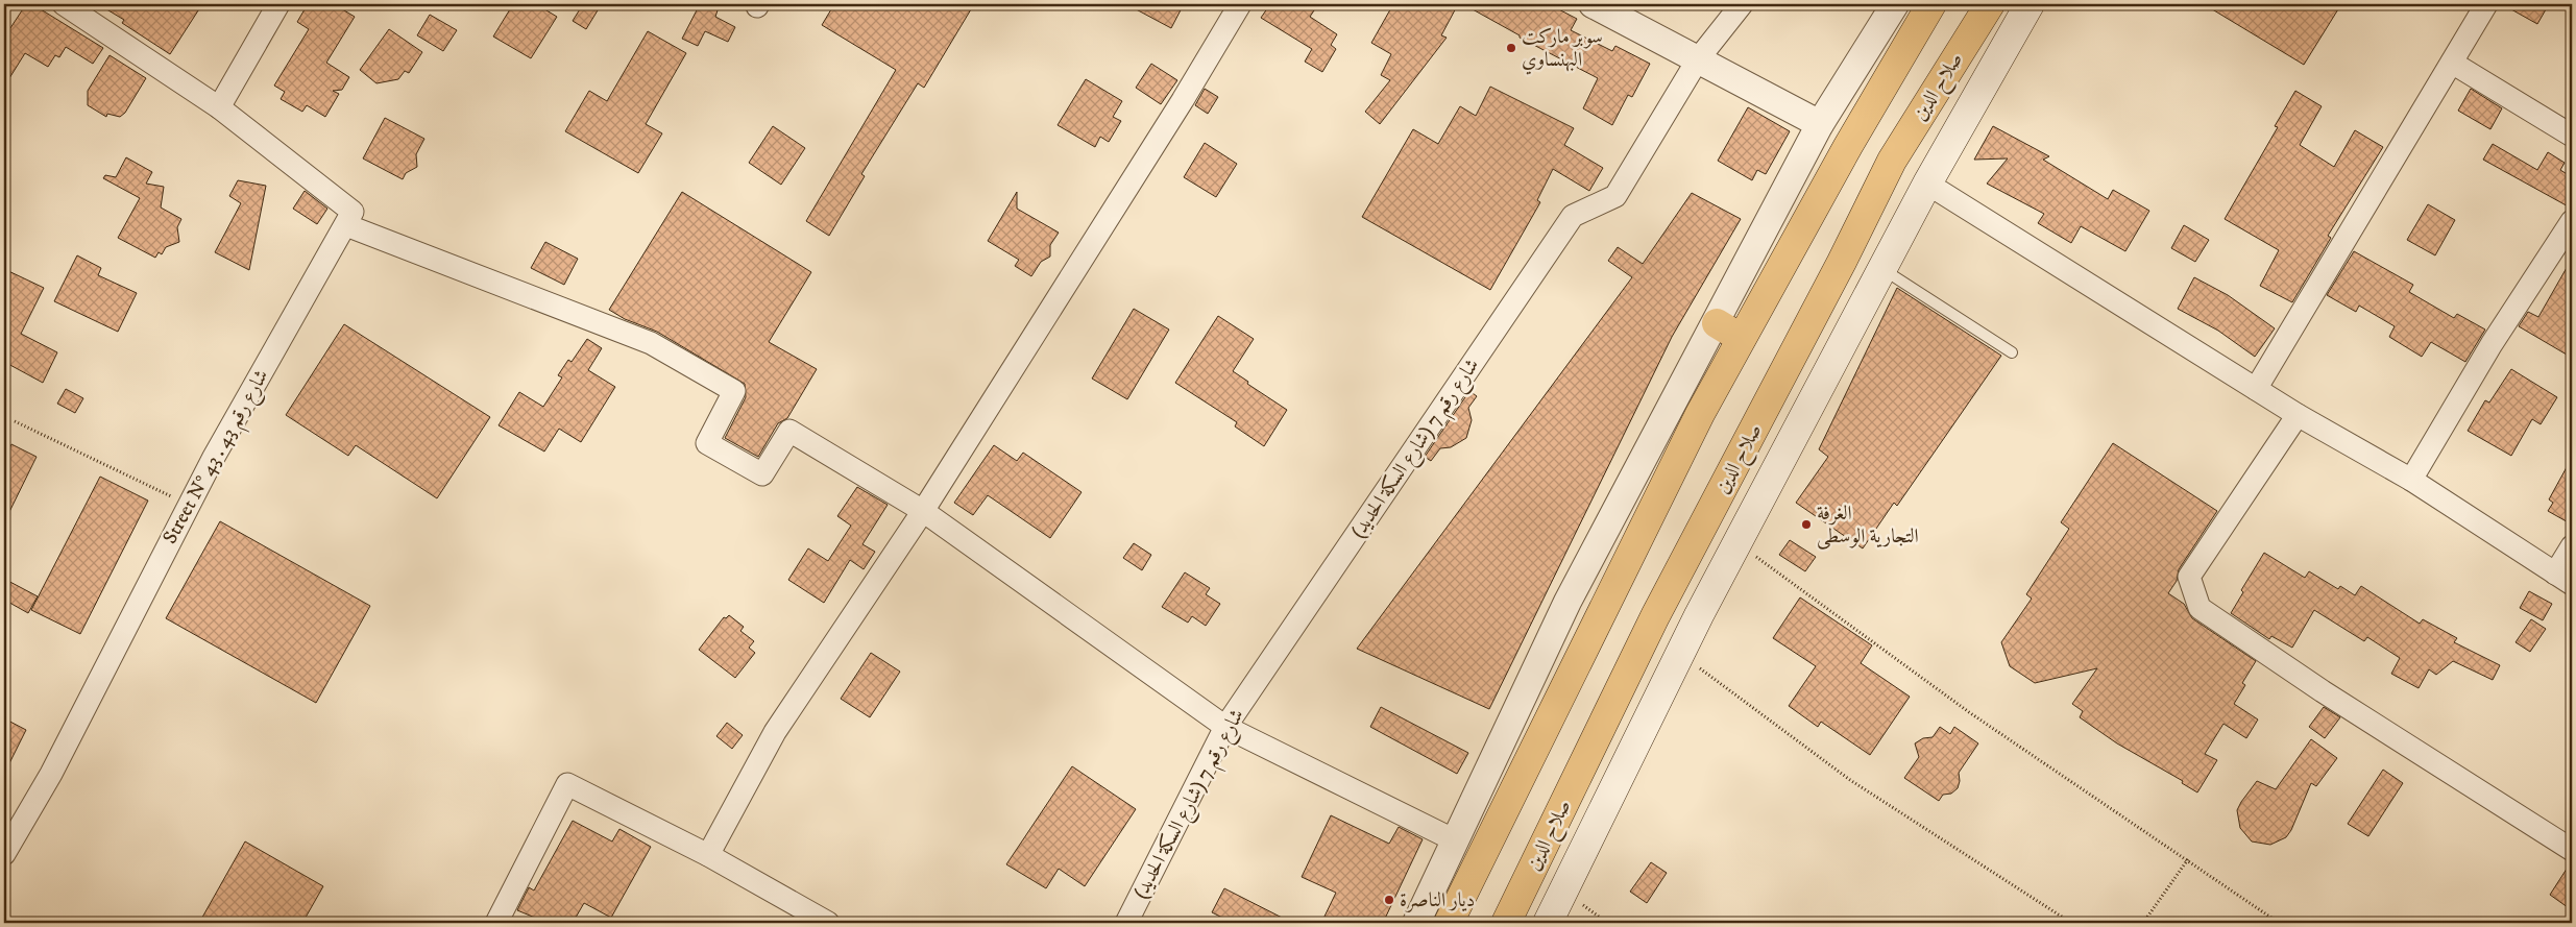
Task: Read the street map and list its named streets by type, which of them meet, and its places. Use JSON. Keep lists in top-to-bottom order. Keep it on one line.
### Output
{"streets":{"highway":["صلاح الدين"],"street":["شارع رقم 7 (شارع السكة الحديد)","Street N° 43 . شارع رقم 43"]},"places":["سوبر ماركت البهنساوي","الغرفة التجارية الوسطى","ديار الناصرة"]}
